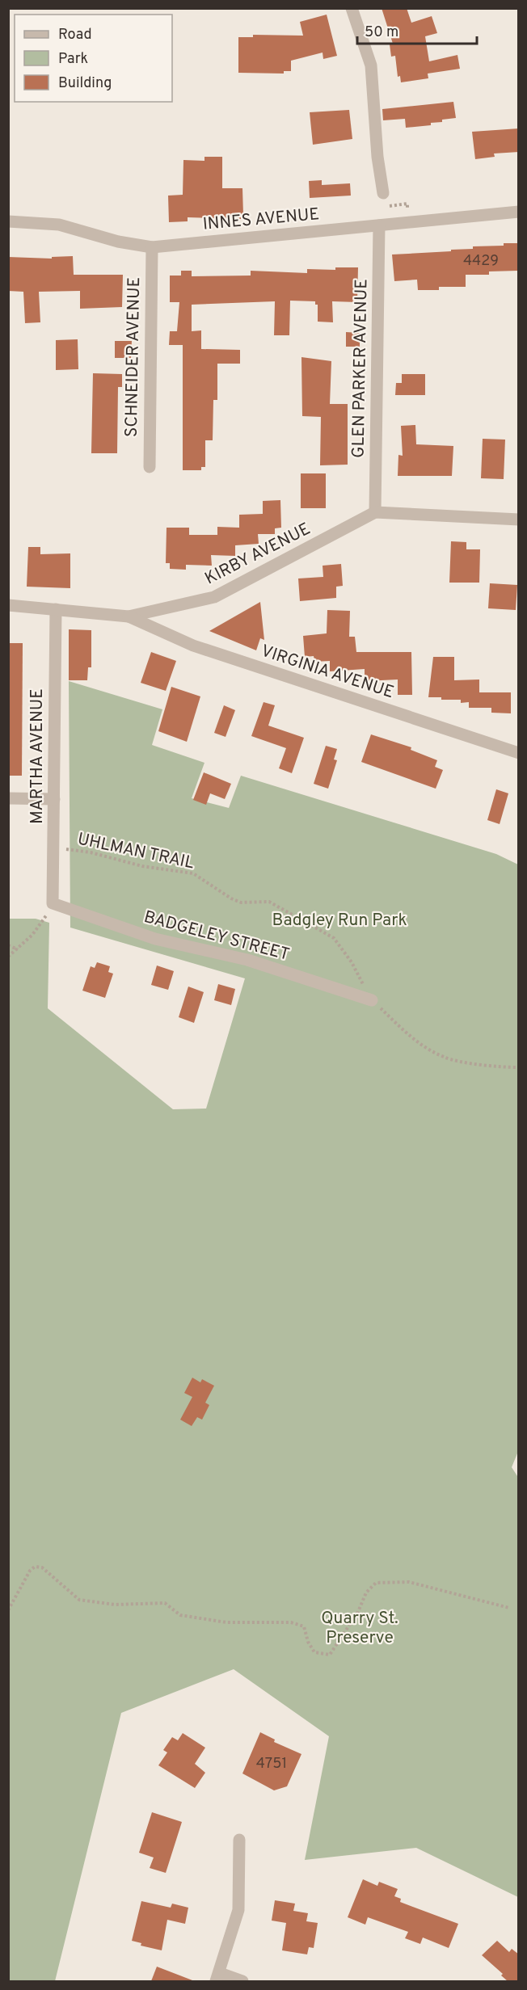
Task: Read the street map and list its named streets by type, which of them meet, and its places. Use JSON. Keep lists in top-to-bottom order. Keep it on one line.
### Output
{"streets":{"street":["INNES AVENUE","SCHNEIDER AVENUE","GLEN PARKER AVENUE","KIRBY AVENUE","VIRGINIA AVENUE","MARTHA AVENUE","BADGELEY STREET"],"path":["UHLMAN TRAIL"]},"crossings":[["INNES AVENUE","SCHNEIDER AVENUE"],["INNES AVENUE","GLEN PARKER AVENUE"],["GLEN PARKER AVENUE","KIRBY AVENUE"],["KIRBY AVENUE","VIRGINIA AVENUE"],["KIRBY AVENUE","MARTHA AVENUE"],["MARTHA AVENUE","UHLMAN TRAIL"],["MARTHA AVENUE","BADGELEY STREET"],["UHLMAN TRAIL","BADGELEY STREET"]],"parks":["Badgley Run Park","Quarry St. Preserve"],"house_numbers":["4429","4751"],"legend":["Road","Park","Building"],"scale_bar":"50 m"}
